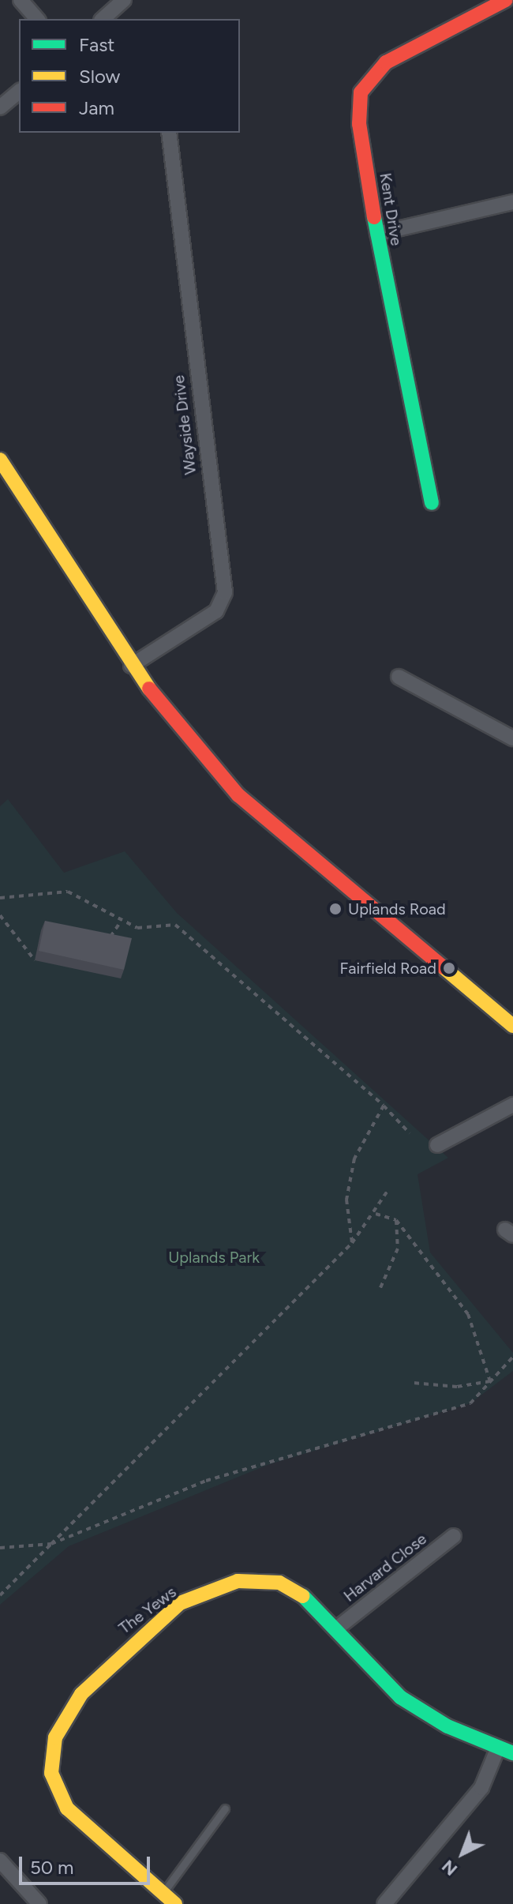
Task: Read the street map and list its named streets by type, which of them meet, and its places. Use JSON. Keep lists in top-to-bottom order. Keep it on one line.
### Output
{"streets":{"street":["Kent Drive","Wayside Drive","Harvard Close","The Yews"]},"crossings":[["Harvard Close","The Yews"]],"parks":["Uplands Park"],"places":["Uplands Road","Fairfield Road"],"legend":["Fast","Slow","Jam"],"scale_bar":"50 m","north":"bottom left"}
